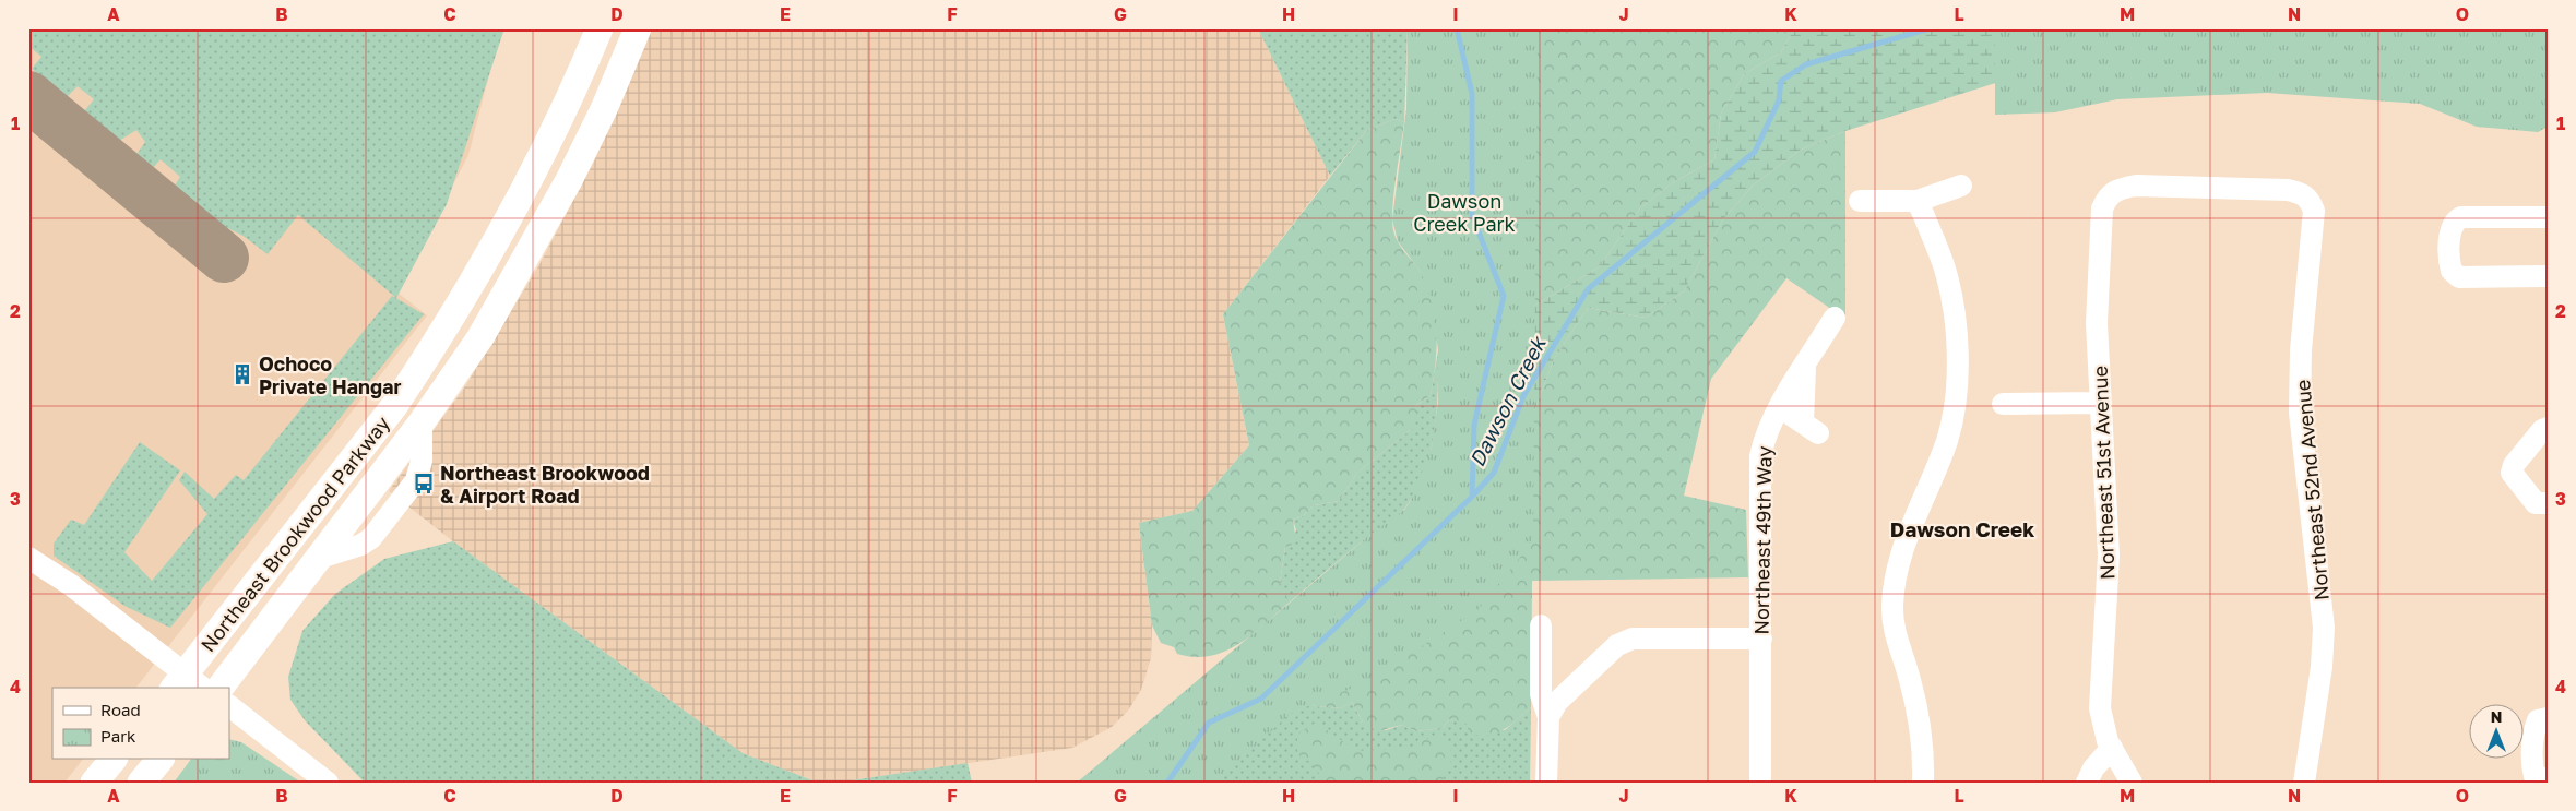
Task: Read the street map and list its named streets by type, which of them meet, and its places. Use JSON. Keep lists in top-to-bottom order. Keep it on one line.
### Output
{"streets":{"main road":["Northeast Brookwood Parkway"],"street":["Northeast 51st Avenue","Northeast 52nd Avenue","Northeast 49th Way"]},"crossings":[["Northeast 51st Avenue","Northeast 52nd Avenue"]],"districts":["Dawson Creek"],"water":["Dawson Creek"],"parks":["Dawson Creek Park"],"places":{"building":["Ochoco Private Hangar"],"bus stop":["Northeast Brookwood & Airport Road"]},"legend":["Road","Park"],"north":"top","grid":{"columns":["A","B","C","D","E","F","G","H","I","J","K","L","M","N","O"],"rows":["1","2","3","4"]}}
